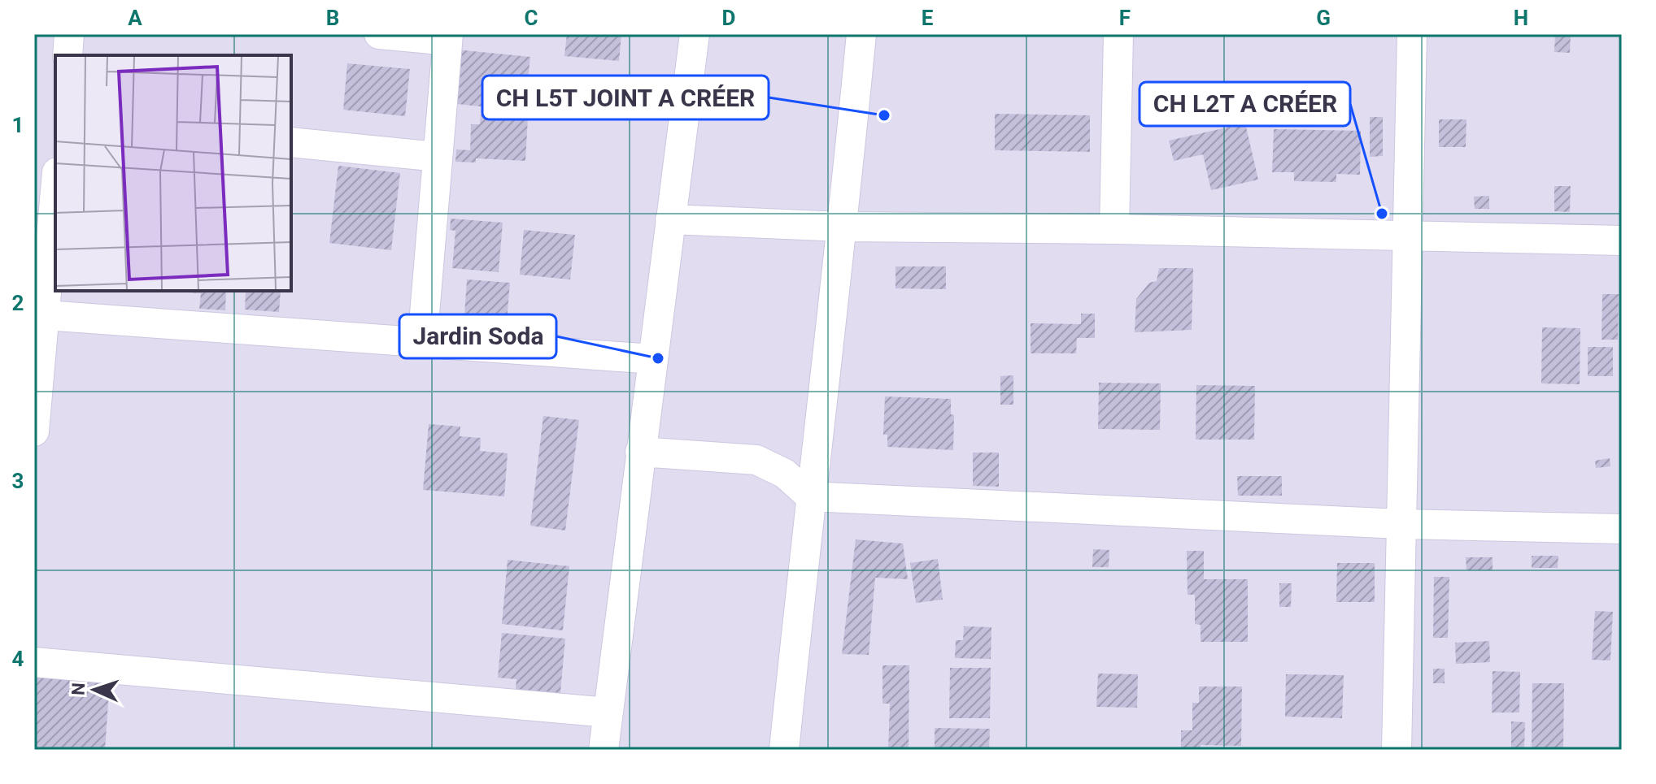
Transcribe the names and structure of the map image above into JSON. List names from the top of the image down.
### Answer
{
  "places": ["CH L5T JOINT A CRÉER", "CH L2T A CRÉER", "Jardin Soda"],
  "north": "left",
  "grid": {
    "columns": [
      "A",
      "B",
      "C",
      "D",
      "E",
      "F",
      "G",
      "H"
    ],
    "rows": [
      "1",
      "2",
      "3",
      "4"
    ]
  }
}
